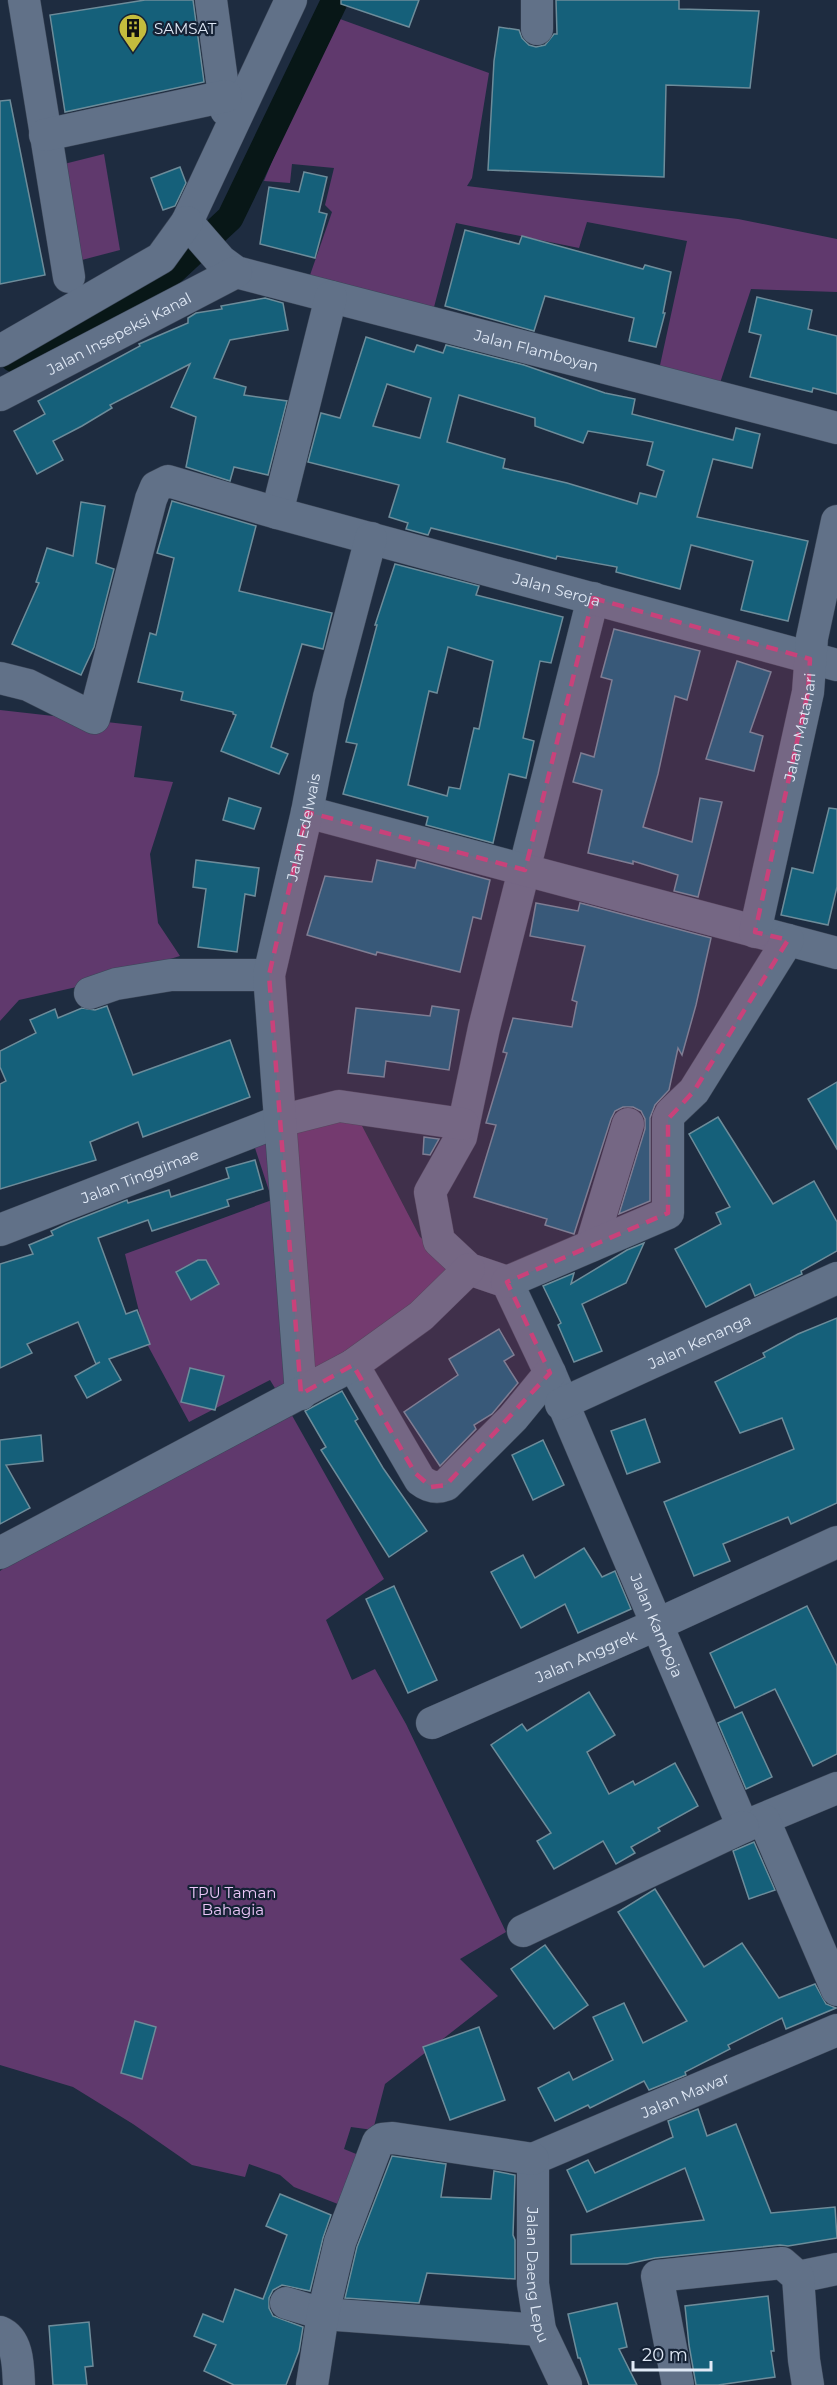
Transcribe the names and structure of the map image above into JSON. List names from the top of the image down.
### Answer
{
  "streets": {
    "street": [
      "Jalan Insepeksi Kanal",
      "Jalan Flamboyan",
      "Jalan Seroja",
      "Jalan Matahari",
      "Jalan Edelwais",
      "Jalan Tinggimae",
      "Jalan Kenanga",
      "Jalan Kamboja",
      "Jalan Anggrek",
      "Jalan Mawar",
      "Jalan Daeng Lepu"
    ]
  },
  "crossings": [
    ["Jalan Insepeksi Kanal", "Jalan Flamboyan"],
    ["Jalan Seroja", "Jalan Matahari"],
    ["Jalan Seroja", "Jalan Edelwais"],
    ["Jalan Edelwais", "Jalan Tinggimae"],
    ["Jalan Kenanga", "Jalan Kamboja"],
    ["Jalan Kamboja", "Jalan Anggrek"],
    ["Jalan Mawar", "Jalan Daeng Lepu"]
  ],
  "parks": ["TPU Taman Bahagia"],
  "places": {
    "building": ["SAMSAT"]
  },
  "scale_bar": "20 m"
}
